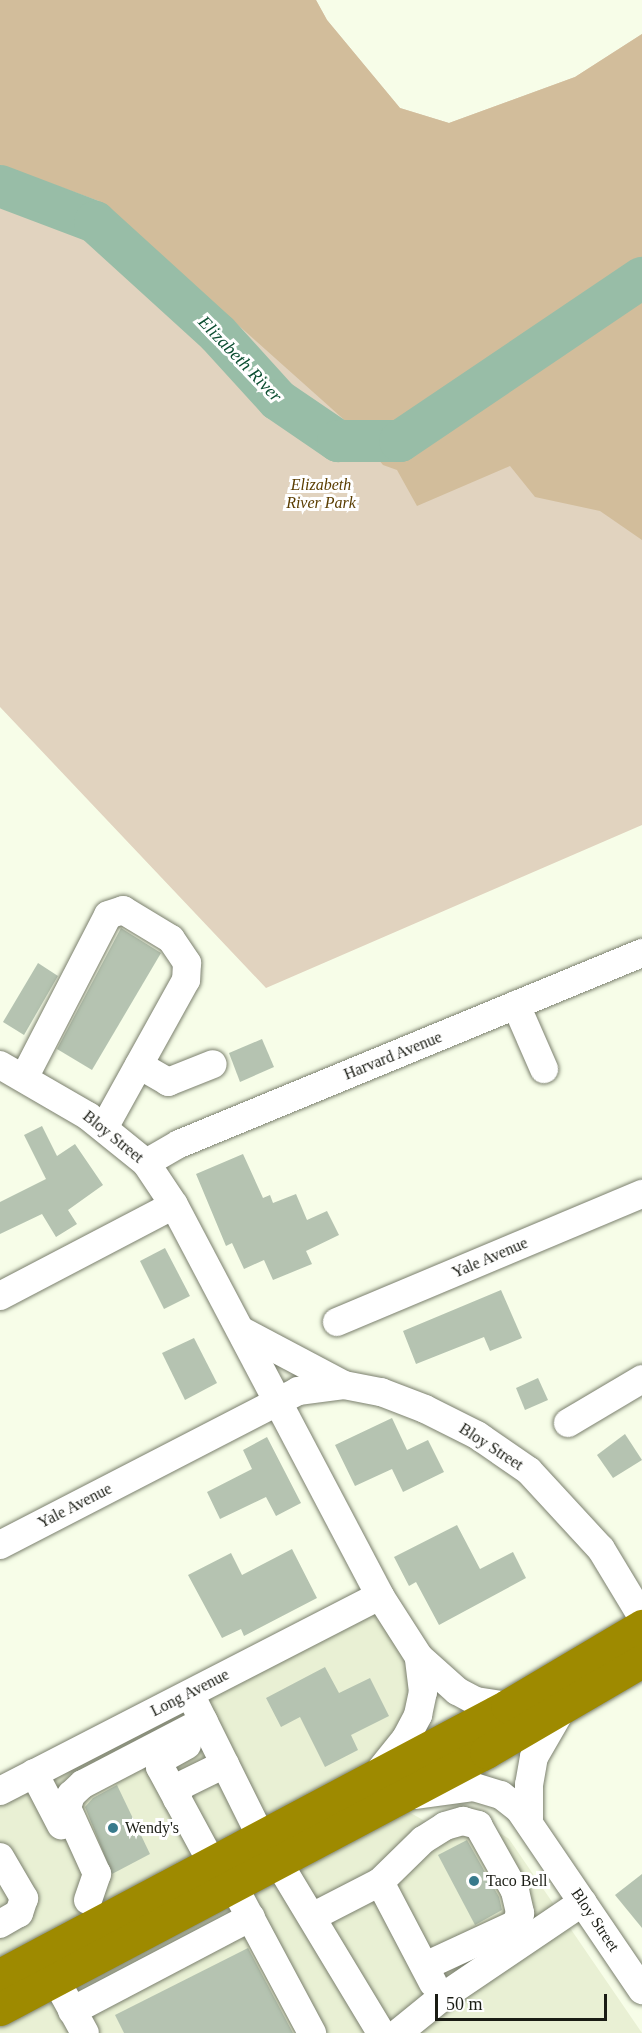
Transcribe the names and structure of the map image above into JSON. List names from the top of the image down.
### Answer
{
  "streets": {
    "street": [
      "Harvard Avenue",
      "Bloy Street",
      "Yale Avenue",
      "Long Avenue"
    ]
  },
  "crossings": [
    ["Harvard Avenue", "Bloy Street"],
    ["Bloy Street", "Yale Avenue"],
    ["Bloy Street", "Long Avenue"]
  ],
  "water": ["Elizabeth River"],
  "parks": ["Elizabeth River Park"],
  "places": ["Wendy's", "Taco Bell"],
  "scale_bar": "50 m"
}
